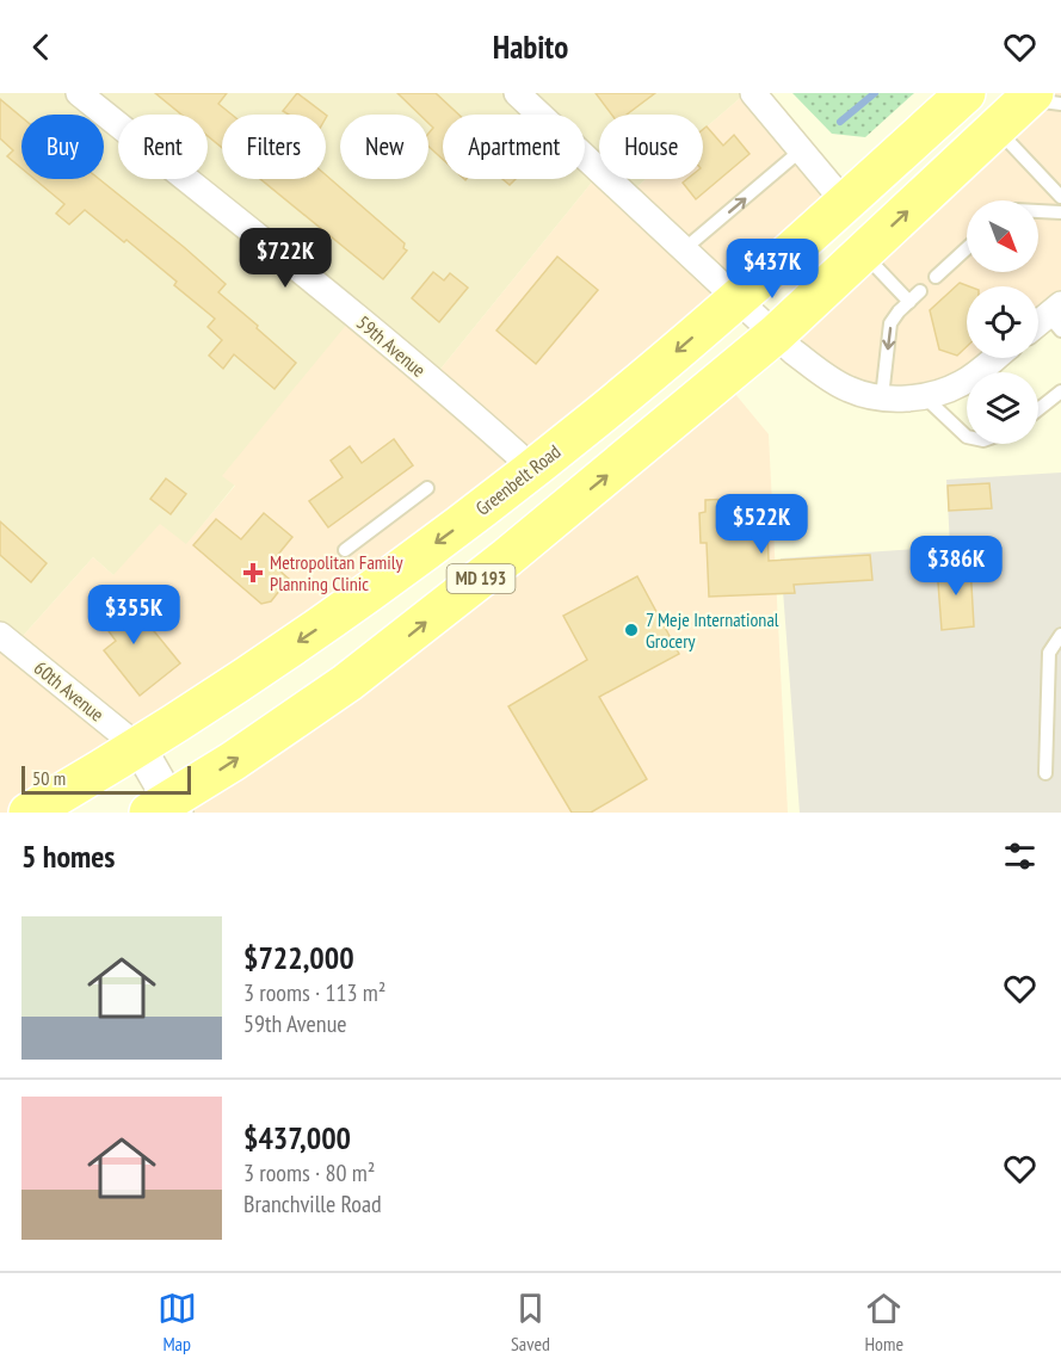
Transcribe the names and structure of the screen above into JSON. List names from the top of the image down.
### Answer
{
  "streets": {
    "main road": ["Greenbelt Road", "MD 193"],
    "street": ["59th Avenue", "60th Avenue"]
  },
  "crossings": [
    ["59th Avenue", "Greenbelt Road"],
    ["Greenbelt Road", "60th Avenue"]
  ],
  "places": {
    "health": ["Metropolitan Family Planning Clinic"],
    "other": ["7 Meje International Grocery"]
  },
  "scale_bar": "50 m",
  "north": "bottom right",
  "page": {
    "header": "Habito",
    "chip": [
      "Buy",
      "Rent",
      "Filters",
      "New",
      "Apartment",
      "House"
    ],
    "price": [
      "$722K",
      "$437K",
      "$522K",
      "$386K",
      "$355K"
    ],
    "scale": "50 m",
    "heading": "5 homes",
    "list": [
      {
        "name": "$722,000",
        "note": "3 rooms · 113 m² · 59th Avenue"
      },
      {
        "name": "$437,000",
        "note": "3 rooms · 80 m² · Branchville Road"
      }
    ],
    "tabs": ["Map", "Saved", "Home"]
  }
}
